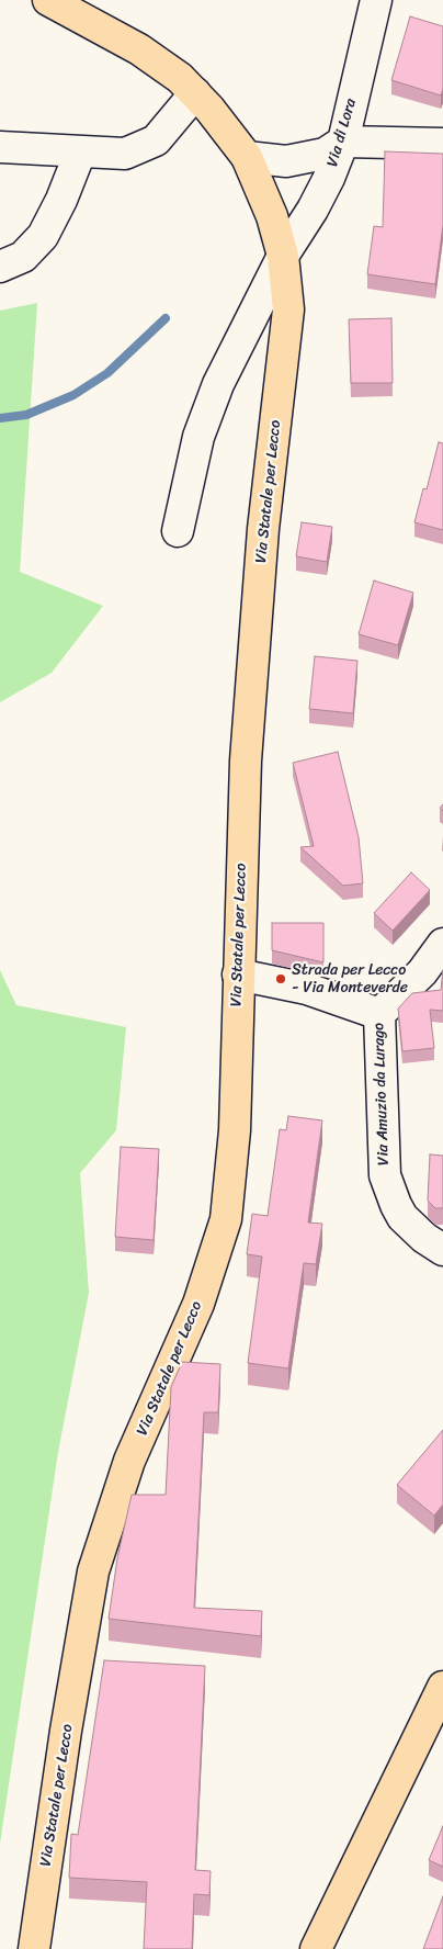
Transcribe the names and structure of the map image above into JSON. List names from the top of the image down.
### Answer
{
  "streets": {
    "main road": ["Via Statale per Lecco"],
    "street": ["Via di Lora", "Via Amuzio da Lurago"]
  },
  "crossings": [
    ["Via di Lora", "Via Statale per Lecco"]
  ],
  "places": ["Strada per Lecco - Via Monteverde"]
}
